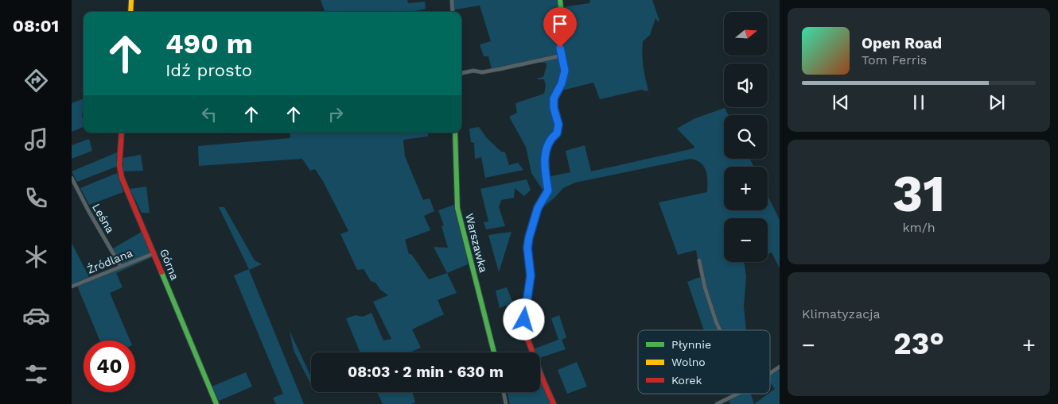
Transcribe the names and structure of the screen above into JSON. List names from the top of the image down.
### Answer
{
  "streets": {
    "street": [
      "Leśna",
      "Warszawka",
      "Źródlana",
      "Górna"
    ]
  },
  "crossings": [
    ["Leśna", "Źródlana"],
    ["Źródlana", "Górna"]
  ],
  "legend": ["Płynnie", "Wolno", "Korek"],
  "north": "right",
  "page": {
    "tabs": "08:01",
    "map_buttons": ["+", "−"],
    "turn": ["490 m", "Idź prosto"],
    "song": ["Open Road", "Tom Ferris"],
    "tile": [
      ["31", "km/h"],
      "Klimatyzacja"
    ],
    "heat": ["−", "23°", "+"],
    "limit": "40",
    "trip": "08:03 · 2 min · 630 m"
  }
}
